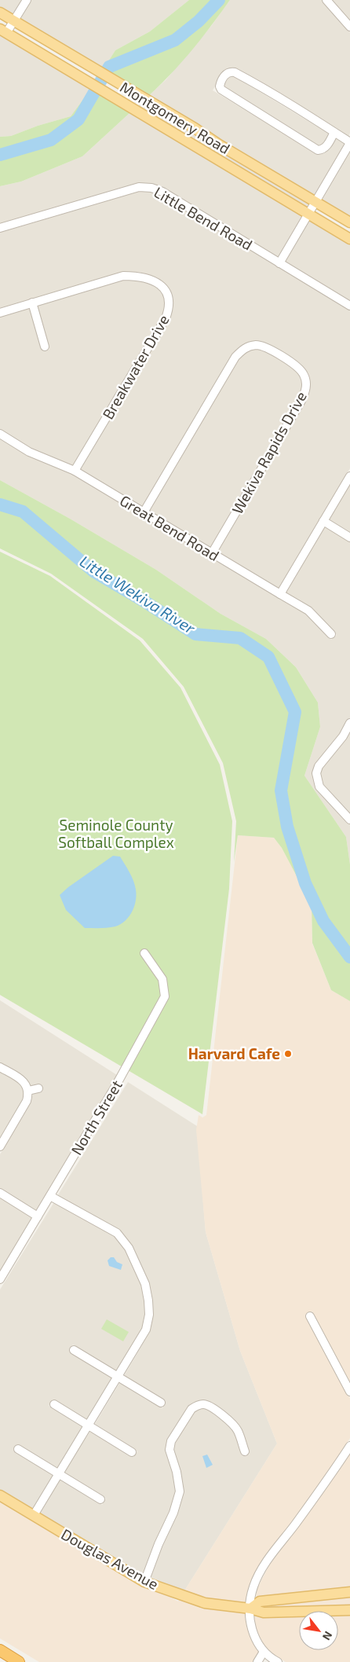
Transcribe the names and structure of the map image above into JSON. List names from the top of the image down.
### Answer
{
  "streets": {
    "main road": ["Montgomery Road", "Douglas Avenue"],
    "street": [
      "Little Bend Road",
      "Breakwater Drive",
      "Wekiva Rapids Drive",
      "Great Bend Road",
      "North Street"
    ]
  },
  "crossings": [
    ["Breakwater Drive", "Great Bend Road"],
    ["Wekiva Rapids Drive", "Great Bend Road"]
  ],
  "water": ["Little Wekiva River"],
  "parks": ["Seminole County Softball Complex"],
  "places": ["Harvard Cafe"],
  "north": "bottom right"
}
